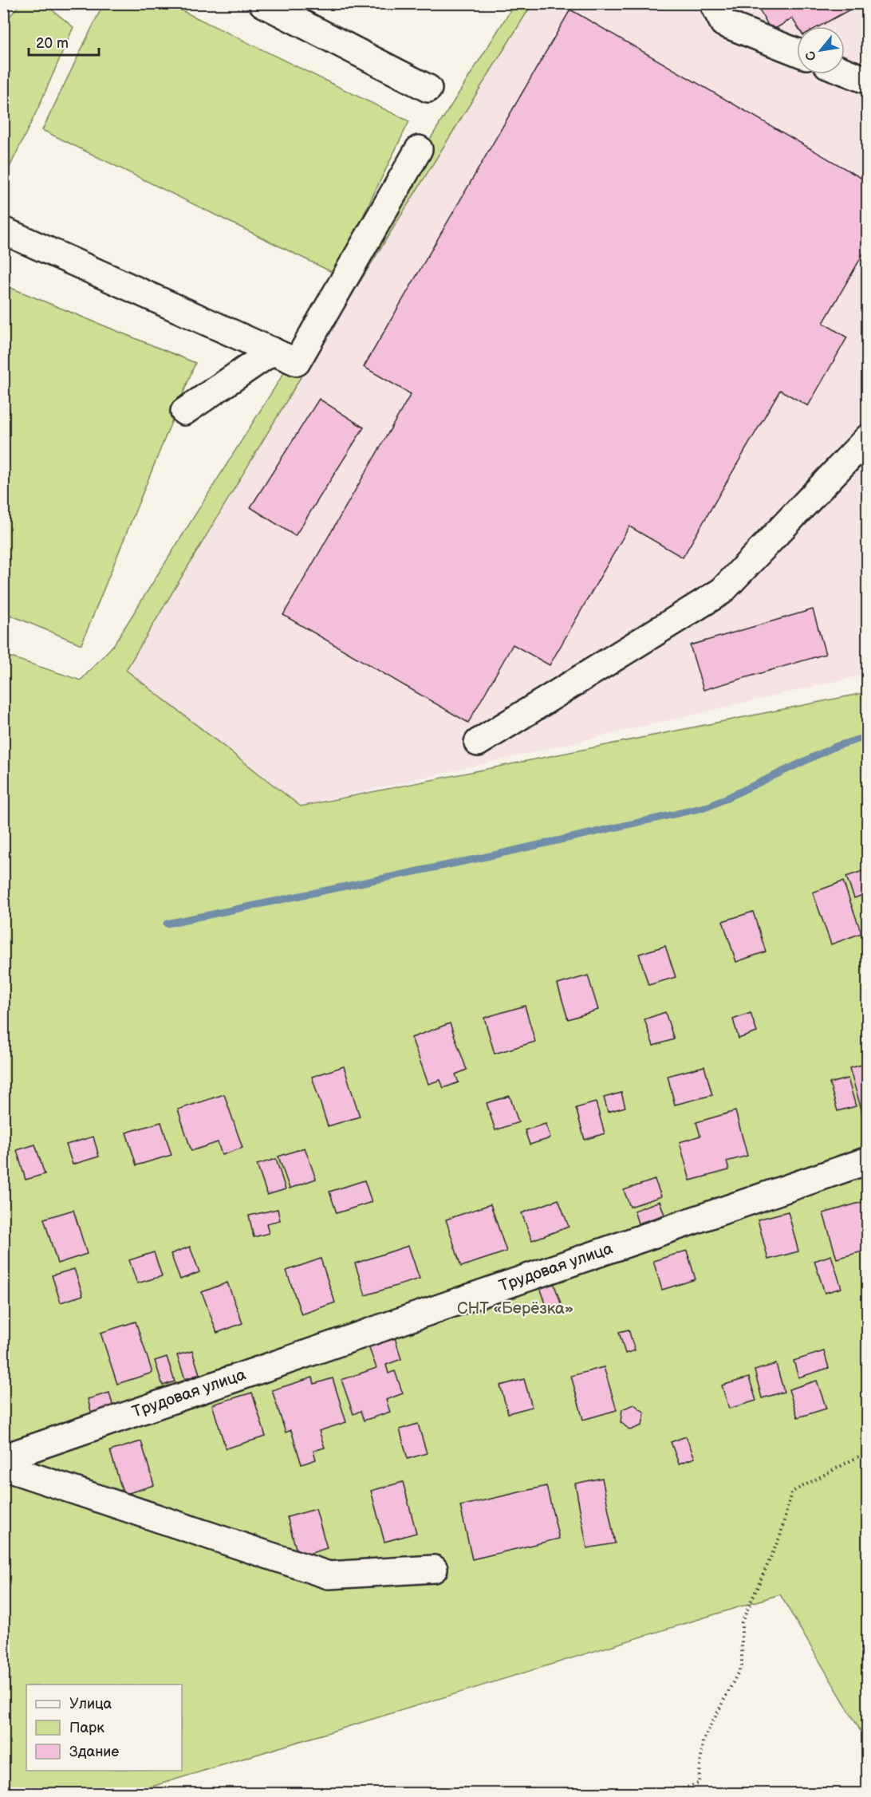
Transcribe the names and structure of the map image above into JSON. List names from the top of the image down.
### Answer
{
  "streets": {
    "street": ["Трудовая улица"]
  },
  "parks": ["СНТ «Берёзка»"],
  "legend": ["Улица", "Парк", "Здание"],
  "scale_bar": "20 m",
  "north": "bottom left"
}
